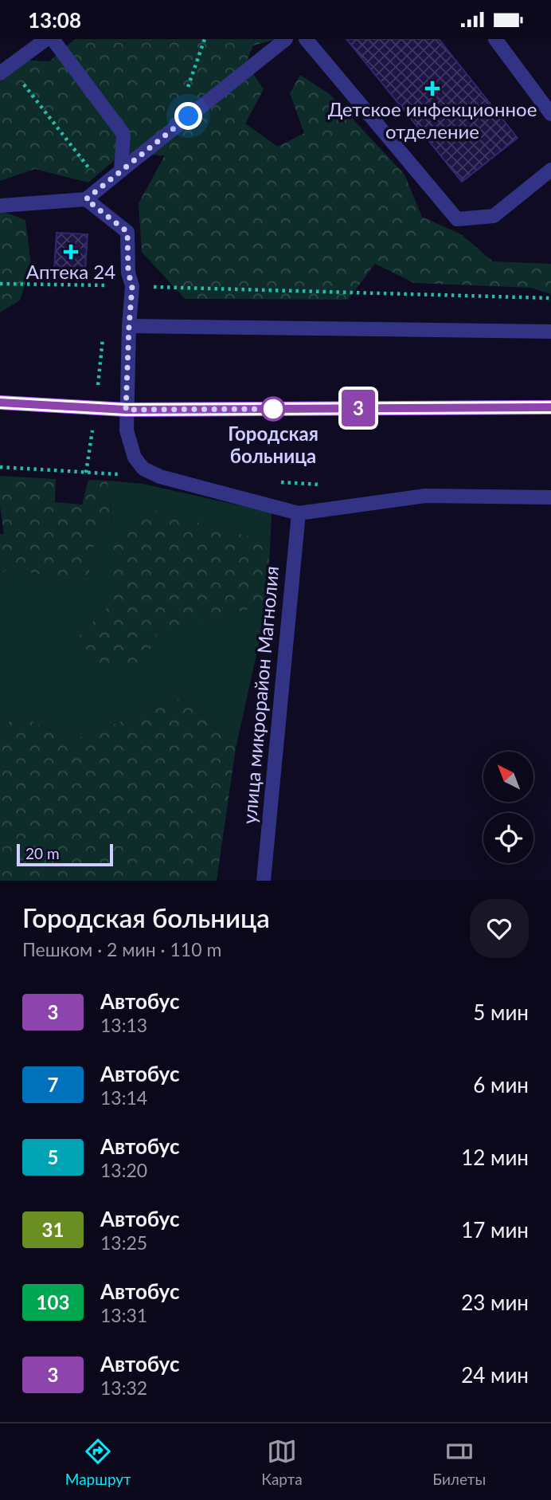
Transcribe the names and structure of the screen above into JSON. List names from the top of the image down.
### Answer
{
  "streets": {
    "street": ["улица микрорайон Магнолия"]
  },
  "places": {
    "health": ["Детское инфекционное отделение", "Аптека 24"],
    "other": ["Городская больница"]
  },
  "lines": ["bus line 3"],
  "scale_bar": "20 m",
  "north": "top left",
  "page": {
    "status": "13:08",
    "on_map": "3",
    "scale": "20 m",
    "heading": ["Городская больница", "Пешком · 2 мин · 110 m"],
    "list": [
      {
        "mark": "3",
        "name": "Автобус",
        "note": "13:13",
        "value": "5 мин"
      },
      {
        "mark": "7",
        "name": "Автобус",
        "note": "13:14",
        "value": "6 мин"
      },
      {
        "mark": "5",
        "name": "Автобус",
        "note": "13:20",
        "value": "12 мин"
      },
      {
        "mark": "31",
        "name": "Автобус",
        "note": "13:25",
        "value": "17 мин"
      },
      {
        "mark": "103",
        "name": "Автобус",
        "note": "13:31",
        "value": "23 мин"
      },
      {
        "mark": "3",
        "name": "Автобус",
        "note": "13:32",
        "value": "24 мин"
      }
    ],
    "tabs": ["Маршрут", "Карта", "Билеты"]
  }
}
